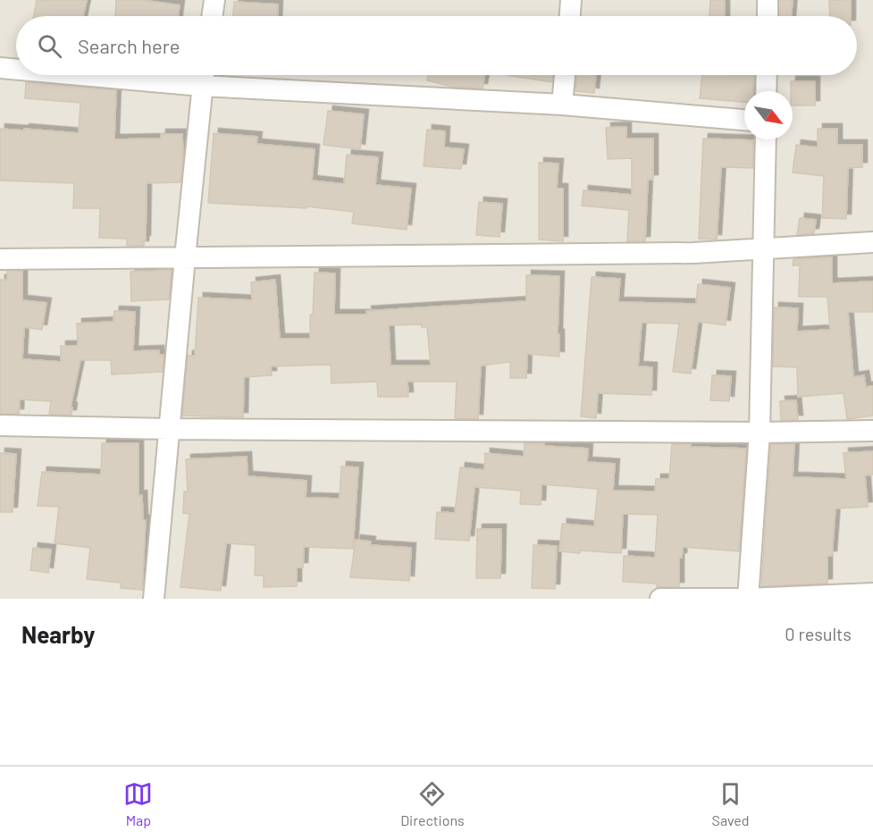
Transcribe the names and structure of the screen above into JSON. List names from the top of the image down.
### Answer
{
  "north": "bottom right",
  "page": {
    "search": "Search here",
    "heading": ["Nearby", "0 results"],
    "nav": ["Map", "Directions", "Saved"]
  }
}
